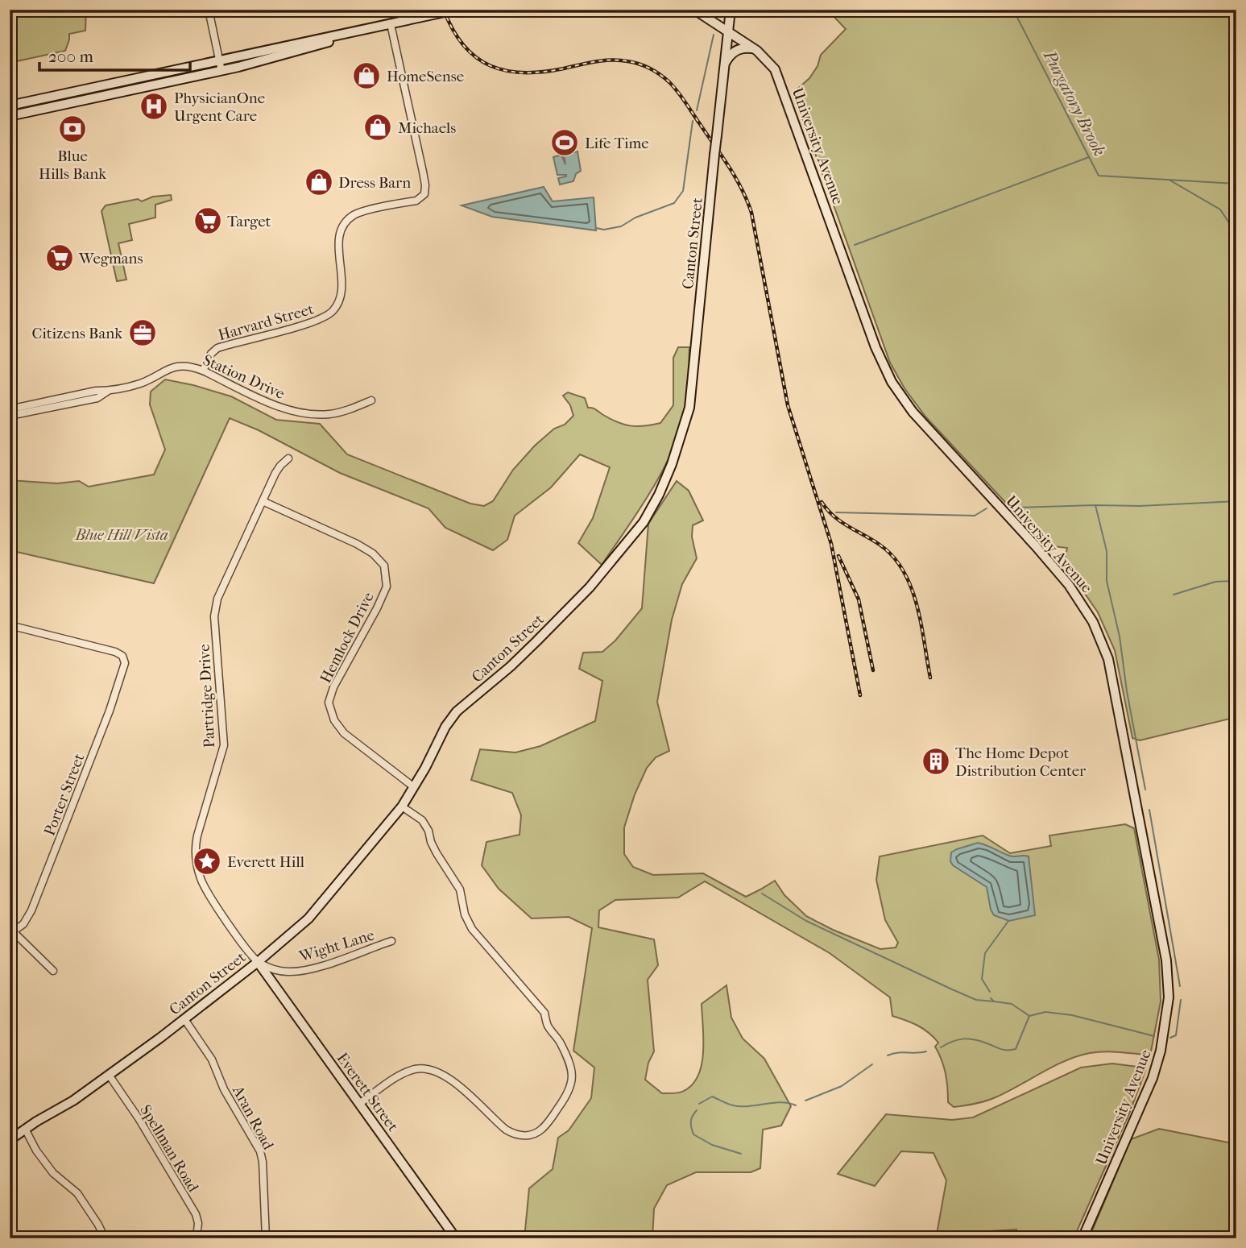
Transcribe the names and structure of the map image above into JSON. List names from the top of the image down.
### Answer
{
  "streets": {
    "main road": ["University Avenue", "Canton Street", "Everett Street"],
    "street": [
      "Harvard Street",
      "Station Drive",
      "Hemlock Drive",
      "Partridge Drive",
      "Porter Street",
      "Wight Lane",
      "Aran Road",
      "Spellman Road"
    ]
  },
  "crossings": [
    ["University Avenue", "Canton Street"],
    ["Canton Street", "Hemlock Drive"],
    ["Canton Street", "Partridge Drive"],
    ["Canton Street", "Wight Lane"],
    ["Canton Street", "Everett Street"],
    ["Canton Street", "Aran Road"],
    ["Canton Street", "Spellman Road"],
    ["Harvard Street", "Station Drive"],
    ["Hemlock Drive", "Partridge Drive"],
    ["Partridge Drive", "Wight Lane"],
    ["Partridge Drive", "Everett Street"],
    ["Wight Lane", "Everett Street"]
  ],
  "water": ["Purgatory Brook"],
  "parks": ["Blue Hill Vista"],
  "places": {
    "shop": ["HomeSense", "Michaels", "Dress Barn"],
    "hospital": ["PhysicianOne Urgent Care"],
    "bank": ["Blue Hills Bank"],
    "sports": ["Life Time"],
    "supermarket": ["Target", "Wegmans"],
    "office": ["Citizens Bank"],
    "building": ["The Home Depot Distribution Center"],
    "place": ["Everett Hill"]
  },
  "scale_bar": "200 m"
}
